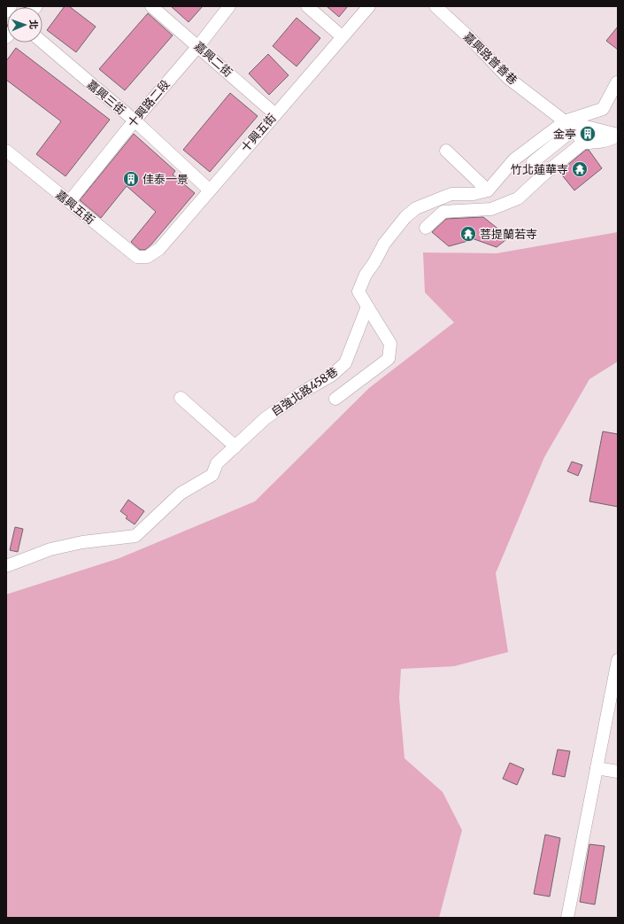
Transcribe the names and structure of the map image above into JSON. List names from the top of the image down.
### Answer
{
  "streets": {
    "street": [
      "嘉興路普善巷",
      "嘉興二街",
      "嘉興三街",
      "十興路二段",
      "十興五街",
      "嘉興五街",
      "自強北路458巷"
    ]
  },
  "crossings": [
    ["嘉興二街", "十興路二段"],
    ["嘉興二街", "十興五街"],
    ["嘉興三街", "十興路二段"],
    ["嘉興三街", "十興五街"],
    ["十興路二段", "嘉興五街"],
    ["十興五街", "嘉興五街"]
  ],
  "places": {
    "building": ["金亭", "佳泰一景"],
    "temple": ["竹北蓮華寺", "菩提蘭若寺"]
  },
  "north": "right"
}
